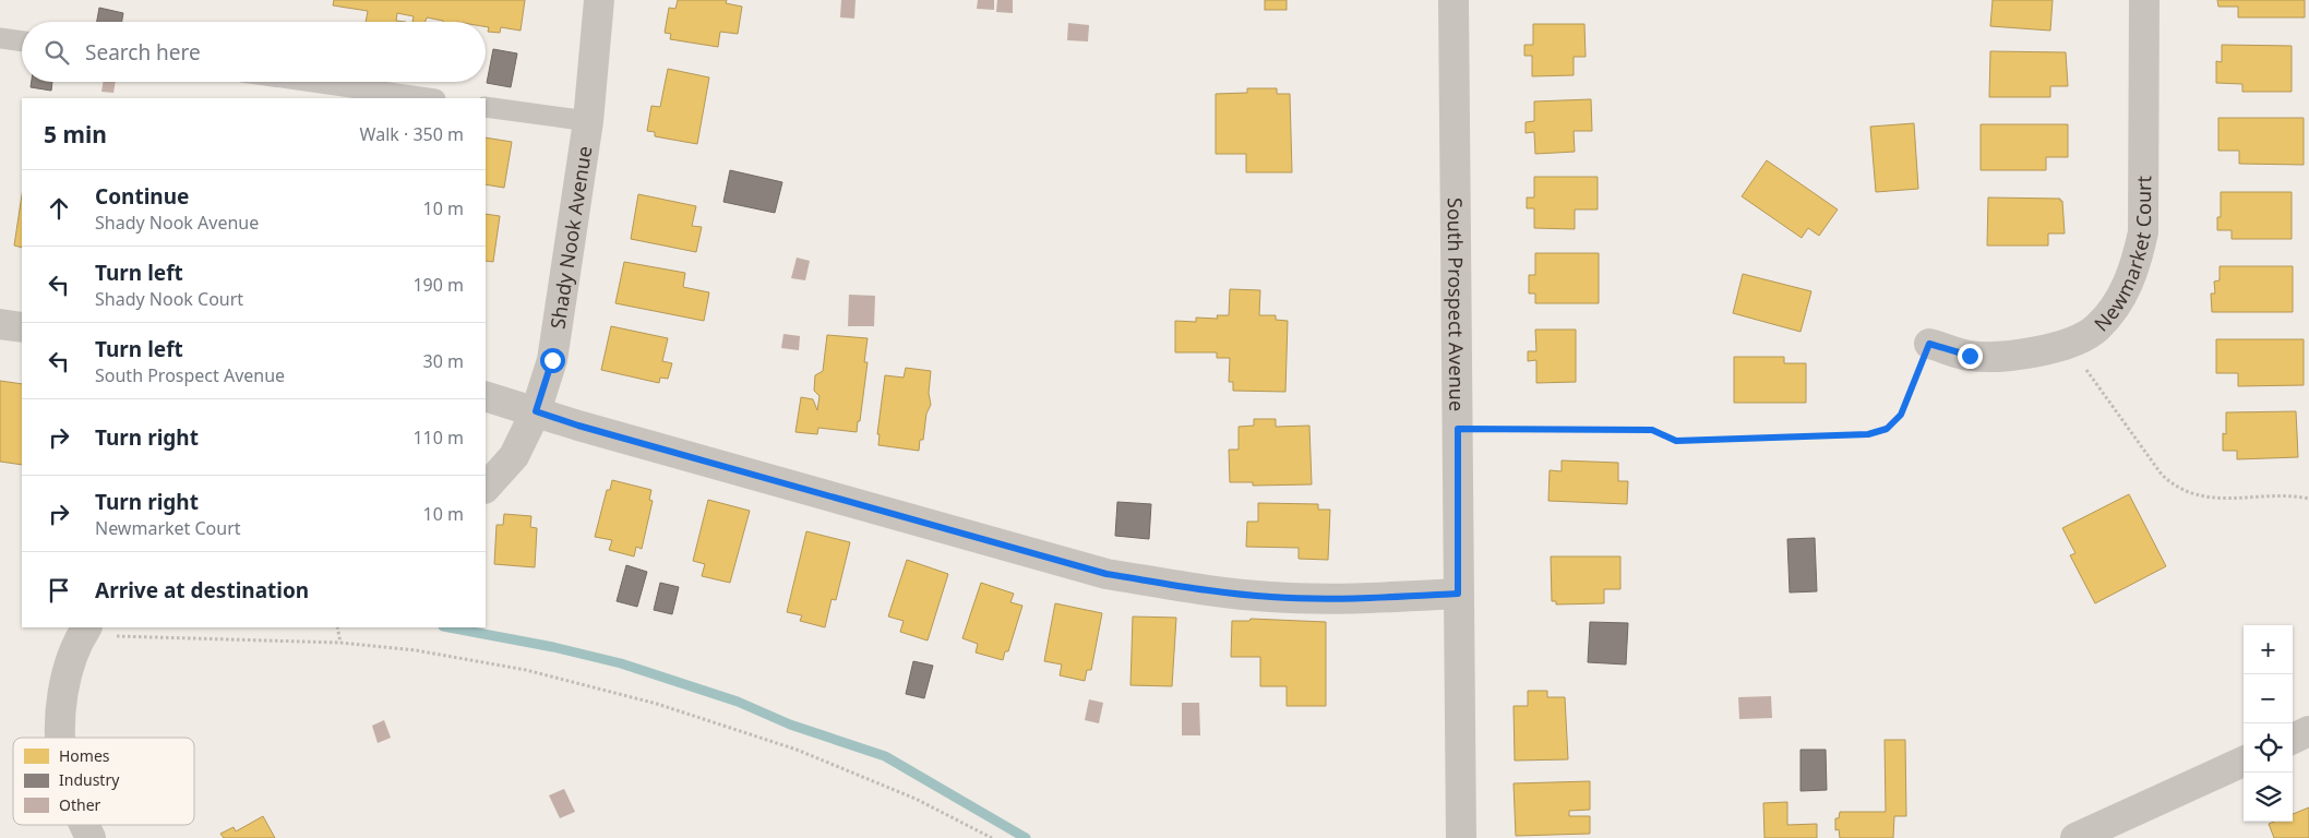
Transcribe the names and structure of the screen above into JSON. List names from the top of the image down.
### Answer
{
  "streets": {
    "street": ["Shady Nook Avenue", "Newmarket Court", "South Prospect Avenue"]
  },
  "legend": ["Homes", "Industry", "Other"],
  "page": {
    "search": "Search here",
    "heading": ["5 min", "Walk · 350 m"],
    "list": [
      ["Continue", "Shady Nook Avenue", "10 m"],
      ["Turn left", "Shady Nook Court", "190 m"],
      ["Turn left", "South Prospect Avenue", "30 m"],
      ["Turn right", "110 m"],
      ["Turn right", "Newmarket Court", "10 m"],
      "Arrive at destination"
    ],
    "map_buttons": ["+", "−"]
  }
}
